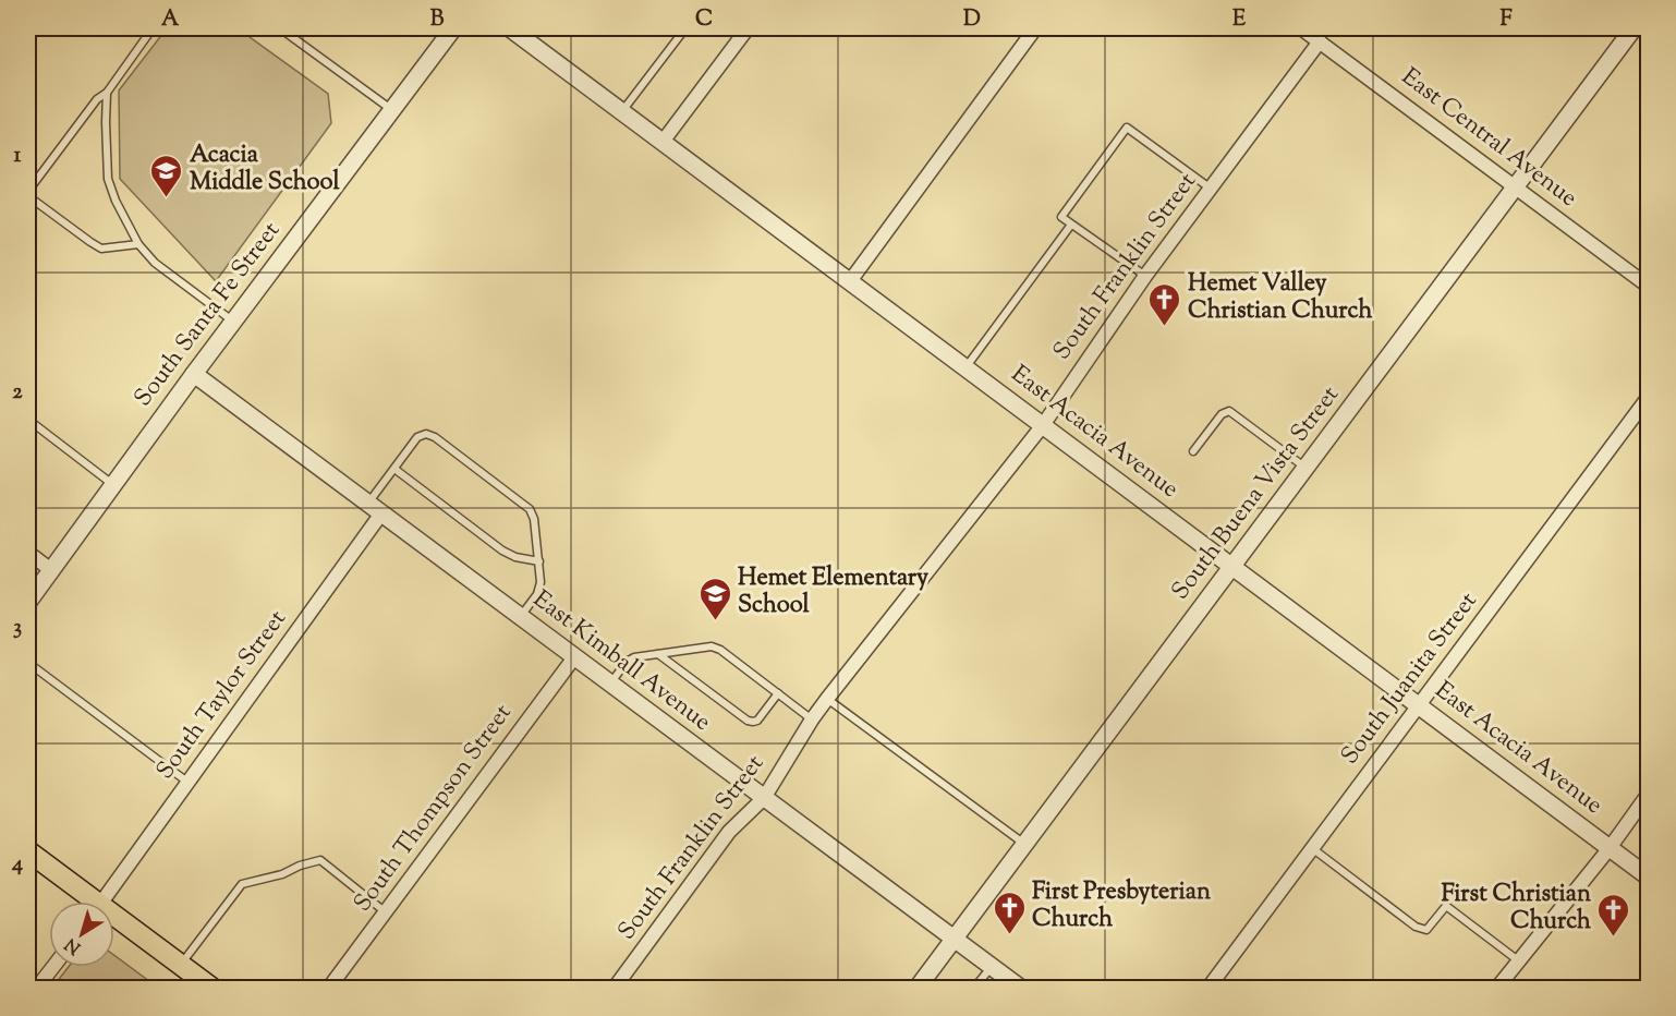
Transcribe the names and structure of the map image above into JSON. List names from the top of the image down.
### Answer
{
  "streets": {
    "street": [
      "East Central Avenue",
      "South Franklin Street",
      "South Santa Fe Street",
      "East Acacia Avenue",
      "South Buena Vista Street",
      "East Kimball Avenue",
      "South Juanita Street",
      "South Taylor Street",
      "South Thompson Street"
    ]
  },
  "crossings": [
    ["East Central Avenue", "South Franklin Street"],
    ["East Central Avenue", "South Buena Vista Street"],
    ["South Franklin Street", "East Acacia Avenue"],
    ["South Franklin Street", "East Kimball Avenue"],
    ["South Santa Fe Street", "East Kimball Avenue"],
    ["East Acacia Avenue", "South Buena Vista Street"],
    ["East Acacia Avenue", "South Juanita Street"],
    ["South Buena Vista Street", "East Kimball Avenue"],
    ["East Kimball Avenue", "South Taylor Street"],
    ["East Kimball Avenue", "South Thompson Street"]
  ],
  "places": {
    "school or university": ["Acacia Middle School", "Hemet Elementary School"],
    "church": ["Hemet Valley Christian Church", "First Presbyterian Church", "First Christian Church"]
  },
  "north": "bottom left",
  "grid": {
    "columns": [
      "A",
      "B",
      "C",
      "D",
      "E",
      "F"
    ],
    "rows": [
      "1",
      "2",
      "3",
      "4"
    ]
  }
}
